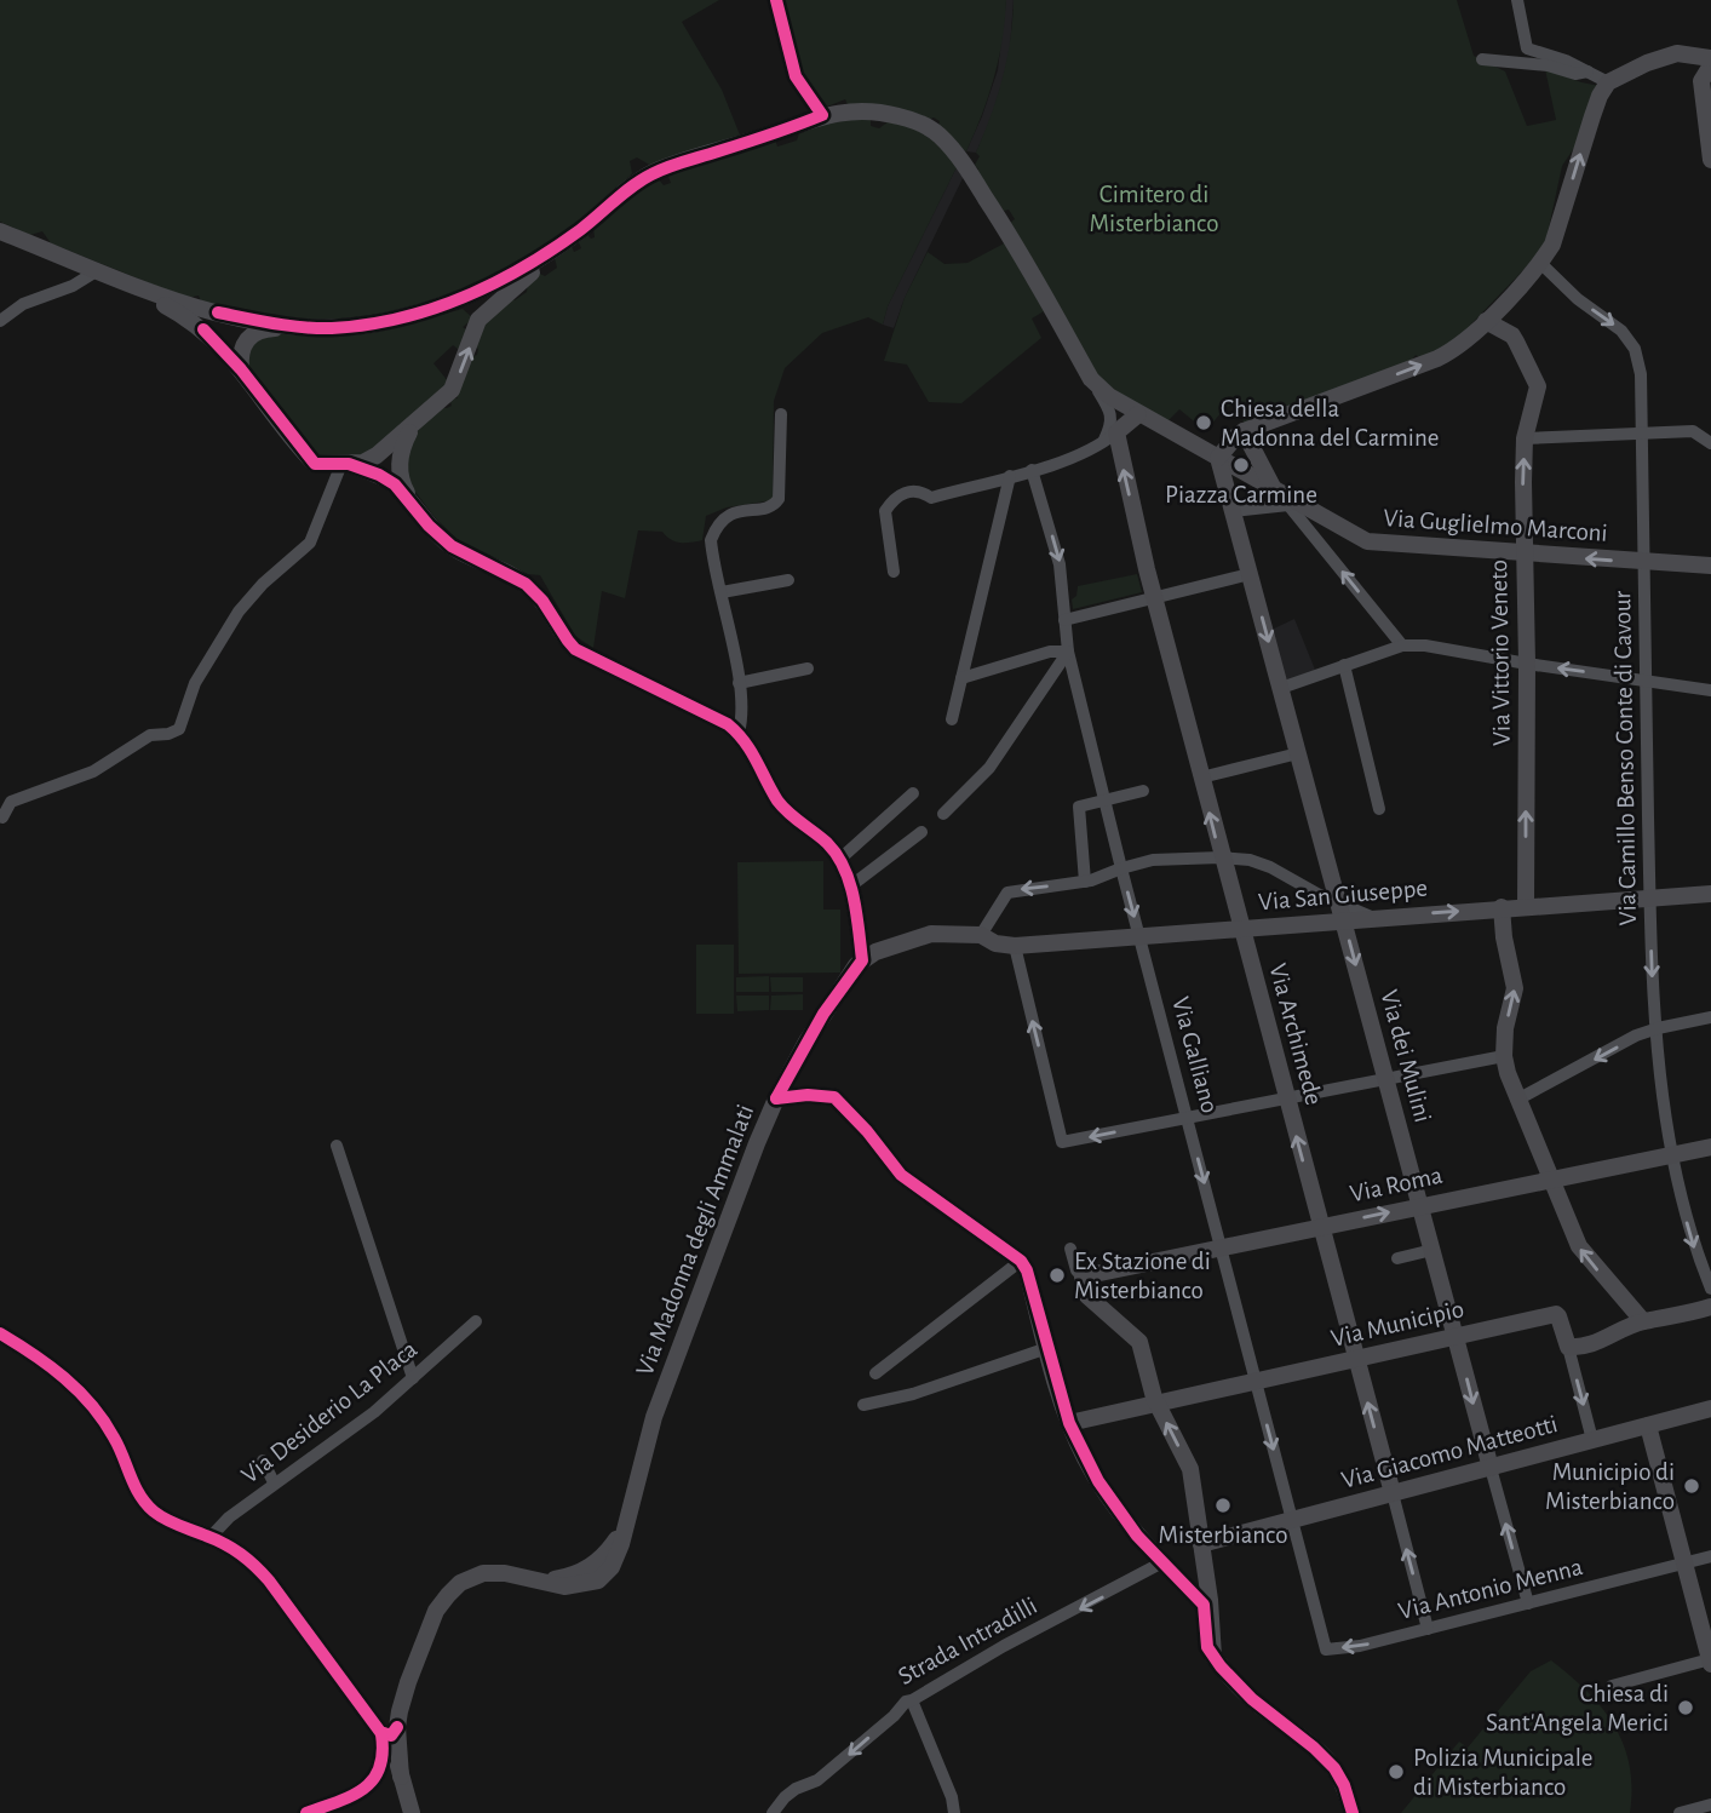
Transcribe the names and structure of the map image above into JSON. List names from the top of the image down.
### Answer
{
  "streets": {
    "street": [
      "Via Guglielmo Marconi",
      "Via Vittorio Veneto",
      "Via Camillo Benso Conte di Cavour",
      "Via San Giuseppe",
      "Via Archimede",
      "Via Galliano",
      "Via dei Mulini",
      "Via Roma",
      "Via Madonna degli Ammalati",
      "Via Municipio",
      "Via Desiderio La Placa",
      "Via Giacomo Matteotti",
      "Via Antonio Menna",
      "Strada Intradilli"
    ]
  },
  "crossings": [
    ["Via Guglielmo Marconi", "Via Vittorio Veneto"],
    ["Via Guglielmo Marconi", "Via Camillo Benso Conte di Cavour"],
    ["Via Guglielmo Marconi", "Via dei Mulini"],
    ["Via Vittorio Veneto", "Via San Giuseppe"],
    ["Via Camillo Benso Conte di Cavour", "Via San Giuseppe"],
    ["Via Camillo Benso Conte di Cavour", "Via Roma"],
    ["Via San Giuseppe", "Via Archimede"],
    ["Via San Giuseppe", "Via Galliano"],
    ["Via San Giuseppe", "Via dei Mulini"],
    ["Via Archimede", "Via Roma"],
    ["Via Archimede", "Via Municipio"],
    ["Via Archimede", "Via Giacomo Matteotti"],
    ["Via Archimede", "Via Antonio Menna"],
    ["Via Galliano", "Via Roma"],
    ["Via Galliano", "Via Municipio"],
    ["Via Galliano", "Via Giacomo Matteotti"],
    ["Via Galliano", "Via Antonio Menna"],
    ["Via dei Mulini", "Via Roma"],
    ["Via dei Mulini", "Via Municipio"],
    ["Via dei Mulini", "Via Giacomo Matteotti"],
    ["Via dei Mulini", "Via Antonio Menna"]
  ],
  "one_way": [
    "Via Vittorio Veneto",
    "Via Camillo Benso Conte di Cavour",
    "Via Archimede",
    "Via Galliano",
    "Strada Intradilli"
  ],
  "parks": ["Cimitero di Misterbianco"],
  "places": [
    "Chiesa della Madonna del Carmine",
    "Piazza Carmine",
    "Ex Stazione di Misterbianco",
    "Municipio di Misterbianco",
    "Misterbianco",
    "Chiesa di Sant'Angela Merici",
    "Polizia Municipale di Misterbianco"
  ]
}
